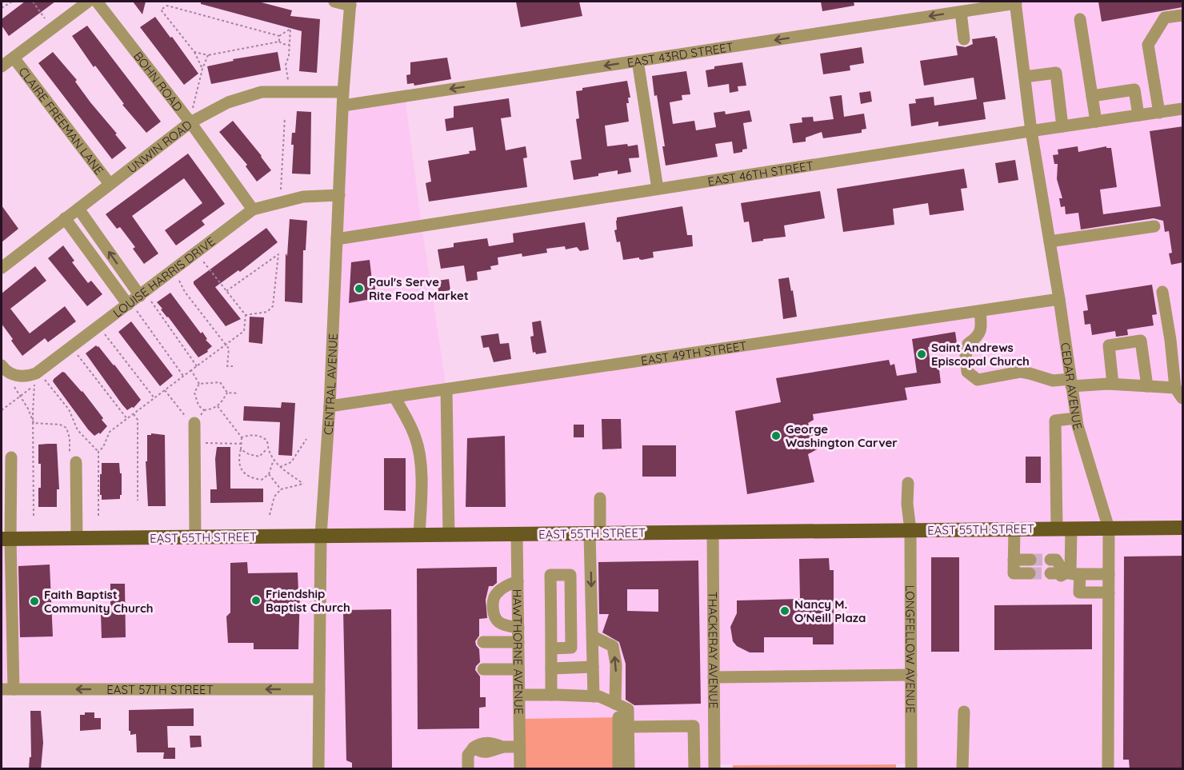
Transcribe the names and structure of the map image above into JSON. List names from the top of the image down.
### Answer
{
  "streets": {
    "main road": ["EAST 55TH STREET"],
    "street": [
      "EAST 43RD STREET",
      "BOHN ROAD",
      "CLAIRE FREEMAN LANE",
      "UNWIN ROAD",
      "EAST 46TH STREET",
      "LOUISE HARRIS DRIVE",
      "EAST 49TH STREET",
      "CENTRAL AVENUE",
      "CEDAR AVENUE",
      "LONGFELLOW AVENUE",
      "THACKERAY AVENUE",
      "HAWTHORNE AVENUE",
      "EAST 57TH STREET"
    ]
  },
  "crossings": [
    ["EAST 43RD STREET", "CENTRAL AVENUE"],
    ["EAST 43RD STREET", "CEDAR AVENUE"],
    ["BOHN ROAD", "UNWIN ROAD"],
    ["BOHN ROAD", "LOUISE HARRIS DRIVE"],
    ["CLAIRE FREEMAN LANE", "UNWIN ROAD"],
    ["UNWIN ROAD", "CENTRAL AVENUE"],
    ["EAST 46TH STREET", "CENTRAL AVENUE"],
    ["EAST 46TH STREET", "CEDAR AVENUE"],
    ["LOUISE HARRIS DRIVE", "CENTRAL AVENUE"],
    ["EAST 49TH STREET", "CENTRAL AVENUE"],
    ["EAST 49TH STREET", "CEDAR AVENUE"],
    ["CENTRAL AVENUE", "EAST 55TH STREET"],
    ["CENTRAL AVENUE", "EAST 57TH STREET"],
    ["CEDAR AVENUE", "EAST 55TH STREET"],
    ["EAST 55TH STREET", "LONGFELLOW AVENUE"],
    ["EAST 55TH STREET", "THACKERAY AVENUE"],
    ["EAST 55TH STREET", "HAWTHORNE AVENUE"]
  ],
  "one_way": ["EAST 43RD STREET", "EAST 57TH STREET"],
  "places": [
    "Paul's Serve Rite Food Market",
    "Saint Andrews Episcopal Church",
    "George Washington Carver",
    "Friendship Baptist Church",
    "Faith Baptist Community Church",
    "Nancy M. O'Neill Plaza"
  ]
}
